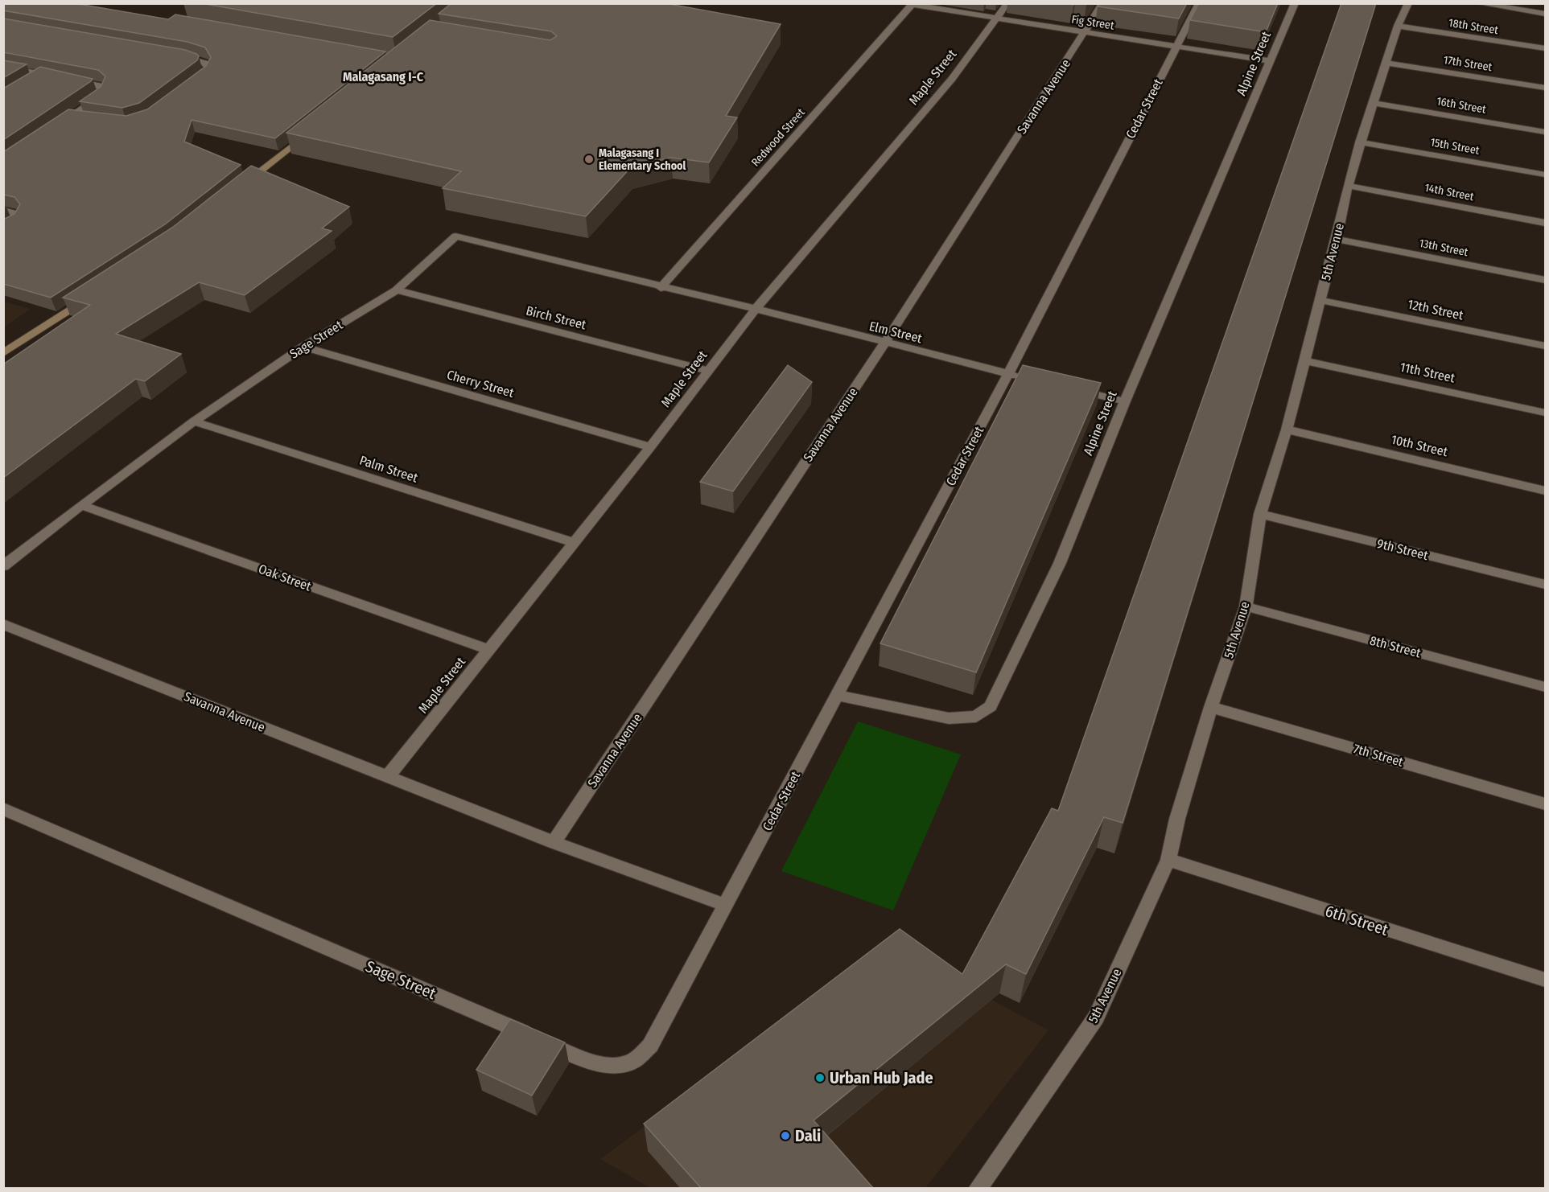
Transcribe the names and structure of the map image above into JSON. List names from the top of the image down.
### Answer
{
  "streets": {
    "street": [
      "Fig Street",
      "18th Street",
      "Alpine Street",
      "17th Street",
      "Maple Street",
      "Savanna Avenue",
      "16th Street",
      "Cedar Street",
      "Redwood Street",
      "15th Street",
      "14th Street",
      "13th Street",
      "5th Avenue",
      "12th Street",
      "Birch Street",
      "Elm Street",
      "Sage Street",
      "11th Street",
      "Cherry Street",
      "10th Street",
      "Palm Street",
      "9th Street",
      "Oak Street",
      "8th Street",
      "7th Street",
      "6th Street"
    ]
  },
  "crossings": [
    ["Fig Street", "Alpine Street"],
    ["Fig Street", "Maple Street"],
    ["Fig Street", "Savanna Avenue"],
    ["Fig Street", "Cedar Street"],
    ["Fig Street", "Redwood Street"],
    ["18th Street", "5th Avenue"],
    ["Alpine Street", "Cedar Street"],
    ["17th Street", "5th Avenue"],
    ["Maple Street", "Savanna Avenue"],
    ["Maple Street", "Birch Street"],
    ["Maple Street", "Elm Street"],
    ["Maple Street", "Cherry Street"],
    ["Maple Street", "Palm Street"],
    ["Maple Street", "Oak Street"],
    ["Savanna Avenue", "Cedar Street"],
    ["Savanna Avenue", "Elm Street"],
    ["Savanna Avenue", "Sage Street"],
    ["16th Street", "5th Avenue"],
    ["Cedar Street", "Elm Street"],
    ["Cedar Street", "Sage Street"],
    ["Redwood Street", "Elm Street"],
    ["Redwood Street", "Sage Street"],
    ["15th Street", "5th Avenue"],
    ["14th Street", "5th Avenue"],
    ["13th Street", "5th Avenue"],
    ["5th Avenue", "12th Street"],
    ["5th Avenue", "11th Street"],
    ["5th Avenue", "10th Street"],
    ["5th Avenue", "9th Street"],
    ["5th Avenue", "8th Street"],
    ["5th Avenue", "7th Street"],
    ["5th Avenue", "6th Street"],
    ["Birch Street", "Sage Street"],
    ["Elm Street", "Sage Street"],
    ["Sage Street", "Cherry Street"],
    ["Sage Street", "Palm Street"],
    ["Sage Street", "Oak Street"]
  ],
  "districts": ["Malagasang I-C"],
  "places": ["Malagasang I Elementary School", "Urban Hub Jade", "Dali"]
}
